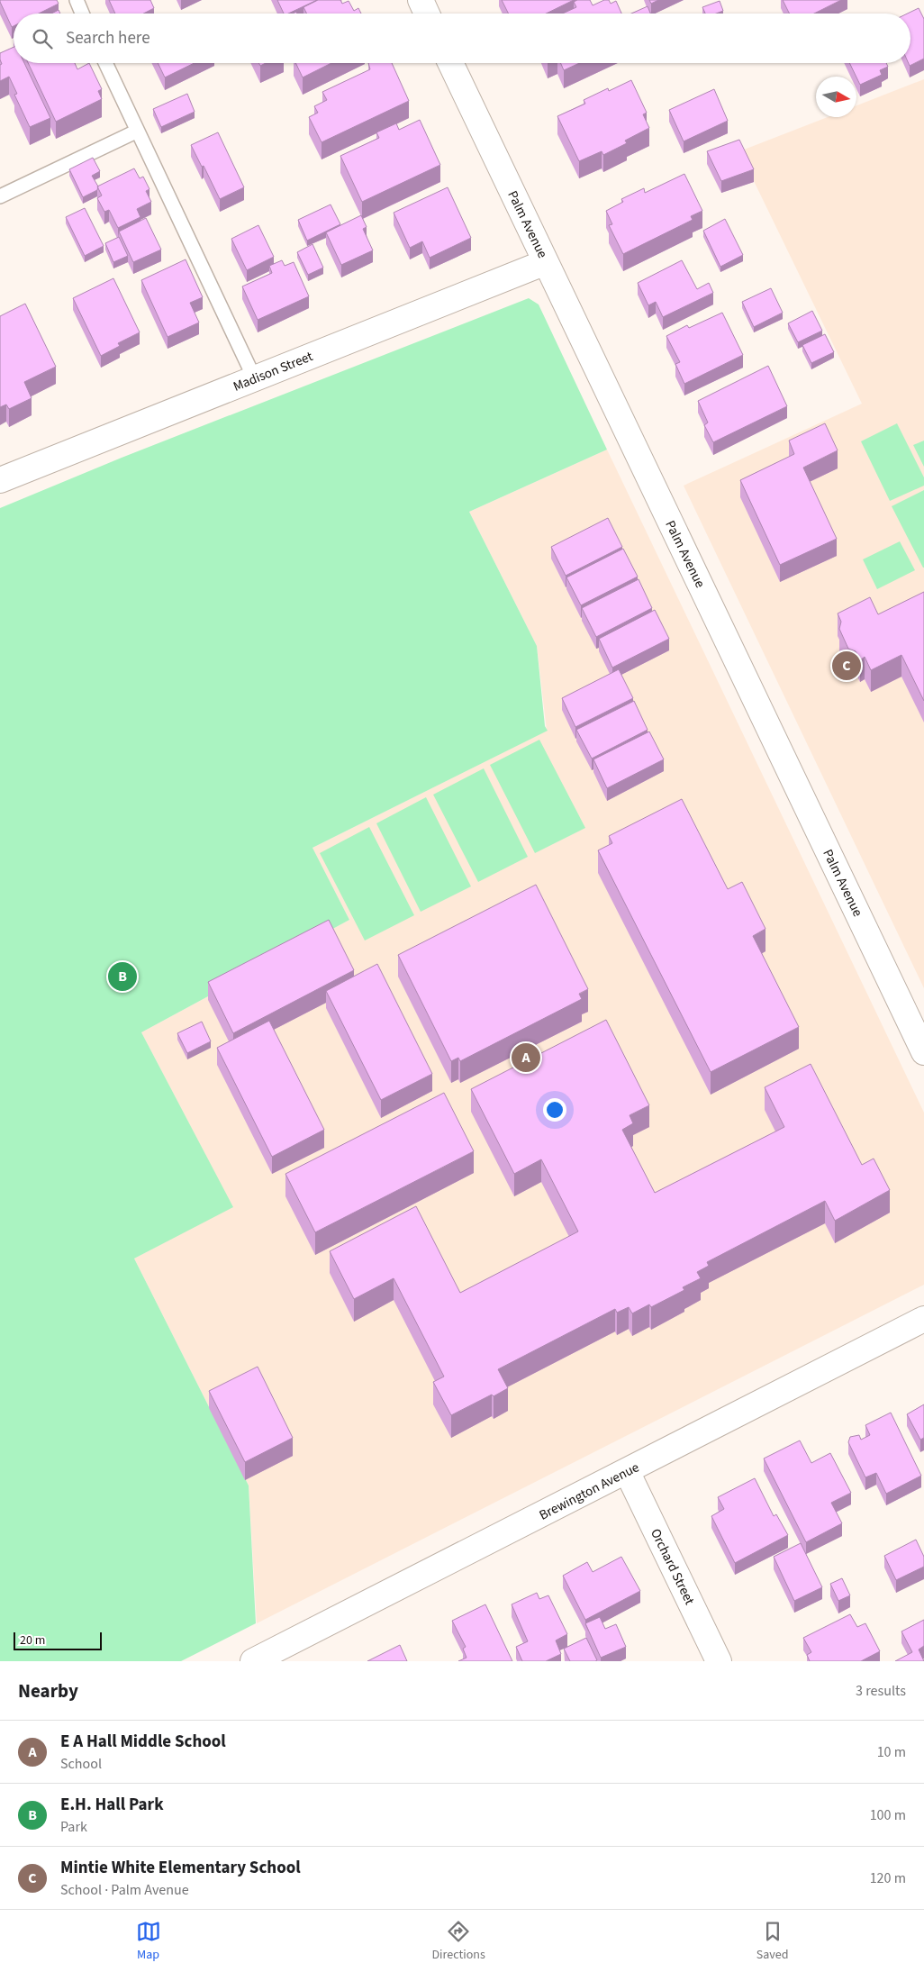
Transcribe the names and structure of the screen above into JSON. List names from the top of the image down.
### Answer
{
  "streets": {
    "street": [
      "Palm Avenue",
      "Madison Street",
      "Brewington Avenue",
      "Orchard Street"
    ]
  },
  "crossings": [
    ["Palm Avenue", "Madison Street"],
    ["Brewington Avenue", "Orchard Street"]
  ],
  "scale_bar": "20 m",
  "north": "right",
  "page": {
    "search": "Search here",
    "pins": ["C", "B", "A"],
    "scale": "20 m",
    "heading": ["Nearby", "3 results"],
    "list": [
      {
        "mark": "A",
        "name": "E A Hall Middle School",
        "note": "School",
        "value": "10 m"
      },
      {
        "mark": "B",
        "name": "E.H. Hall Park",
        "note": "Park",
        "value": "100 m"
      },
      {
        "mark": "C",
        "name": "Mintie White Elementary School",
        "note": "School · Palm Avenue",
        "value": "120 m"
      }
    ],
    "nav": ["Map", "Directions", "Saved"]
  }
}
